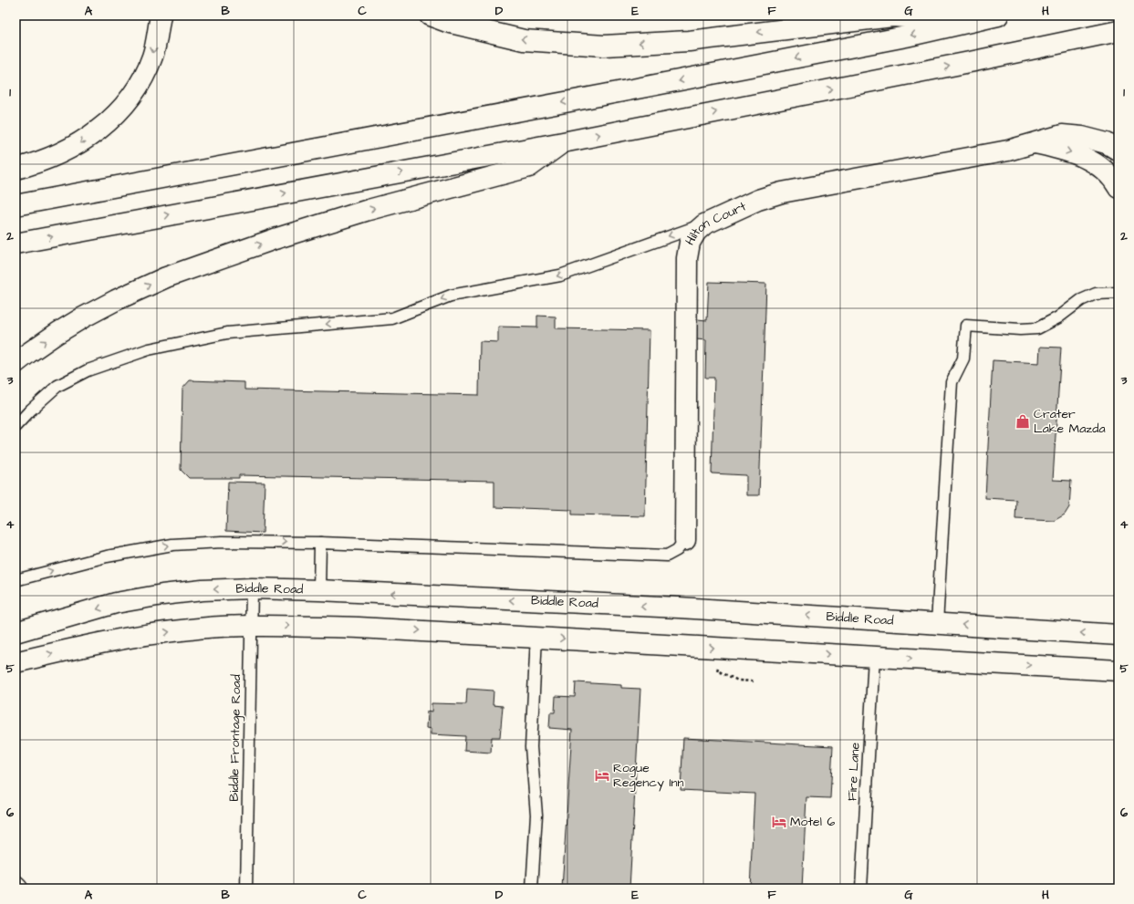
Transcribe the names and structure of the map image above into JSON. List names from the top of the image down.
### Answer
{
  "streets": {
    "main road": ["Hilton Court", "Biddle Road"],
    "lane": ["Biddle Frontage Road", "Fire Lane"]
  },
  "crossings": [
    ["Biddle Road", "Biddle Frontage Road"]
  ],
  "places": {
    "shop": ["Crater Lake Mazda"],
    "hotel": ["Rogue Regency Inn", "Motel 6"]
  },
  "grid": {
    "columns": [
      "A",
      "B",
      "C",
      "D",
      "E",
      "F",
      "G",
      "H"
    ],
    "rows": [
      "1",
      "2",
      "3",
      "4",
      "5",
      "6"
    ]
  }
}
